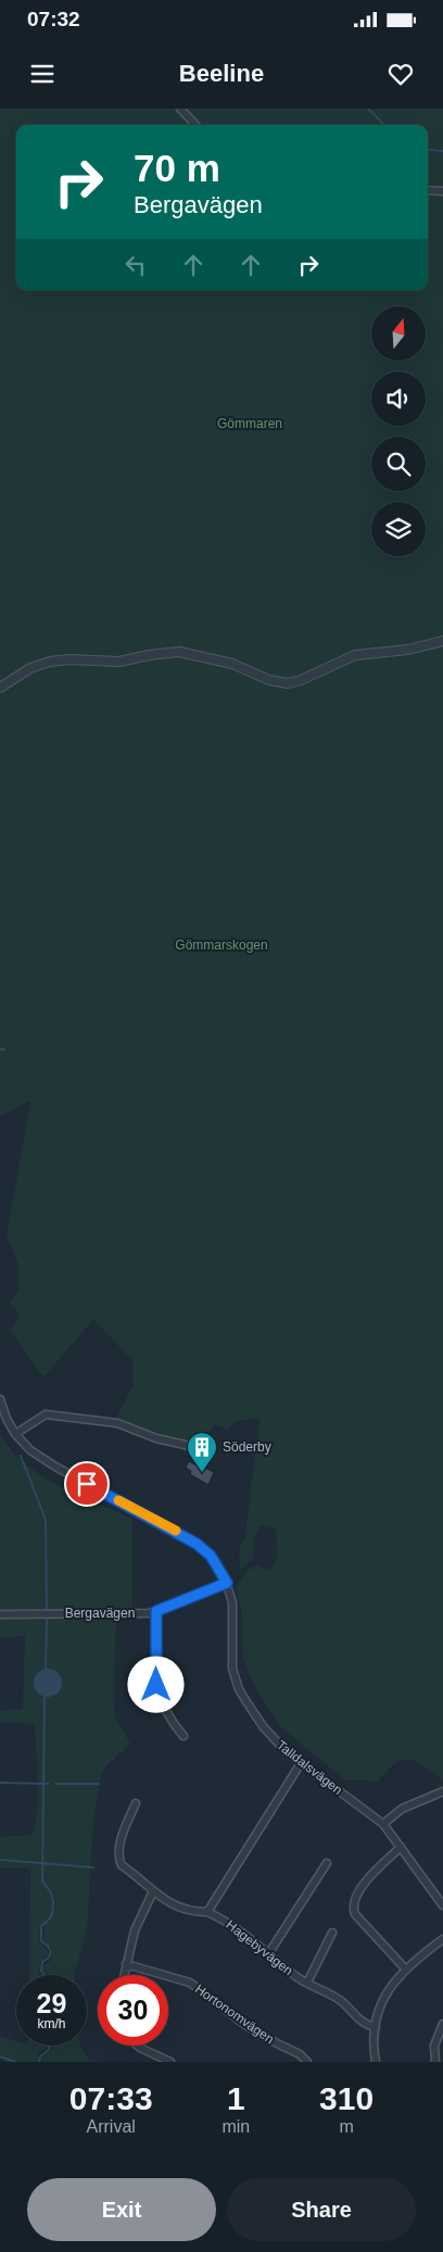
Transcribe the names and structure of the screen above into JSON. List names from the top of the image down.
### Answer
{
  "streets": {
    "street": [
      "Bergavägen",
      "Talldalsvägen",
      "Hagebyvägen",
      "Hortonomvägen"
    ]
  },
  "crossings": [
    ["Bergavägen", "Talldalsvägen"]
  ],
  "parks": ["Gömmaren", "Gömmarskogen"],
  "places": {
    "building": ["Söderby"]
  },
  "north": "top",
  "page": {
    "status": "07:32",
    "header": "Beeline",
    "turn": ["70 m", "Bergavägen"],
    "speed": "29 km/h",
    "limit": "30",
    "eta": [
      "07:33",
      "Arrival",
      "1",
      "min",
      "310",
      "m"
    ],
    "buttons": ["Exit", "Share"]
  }
}
